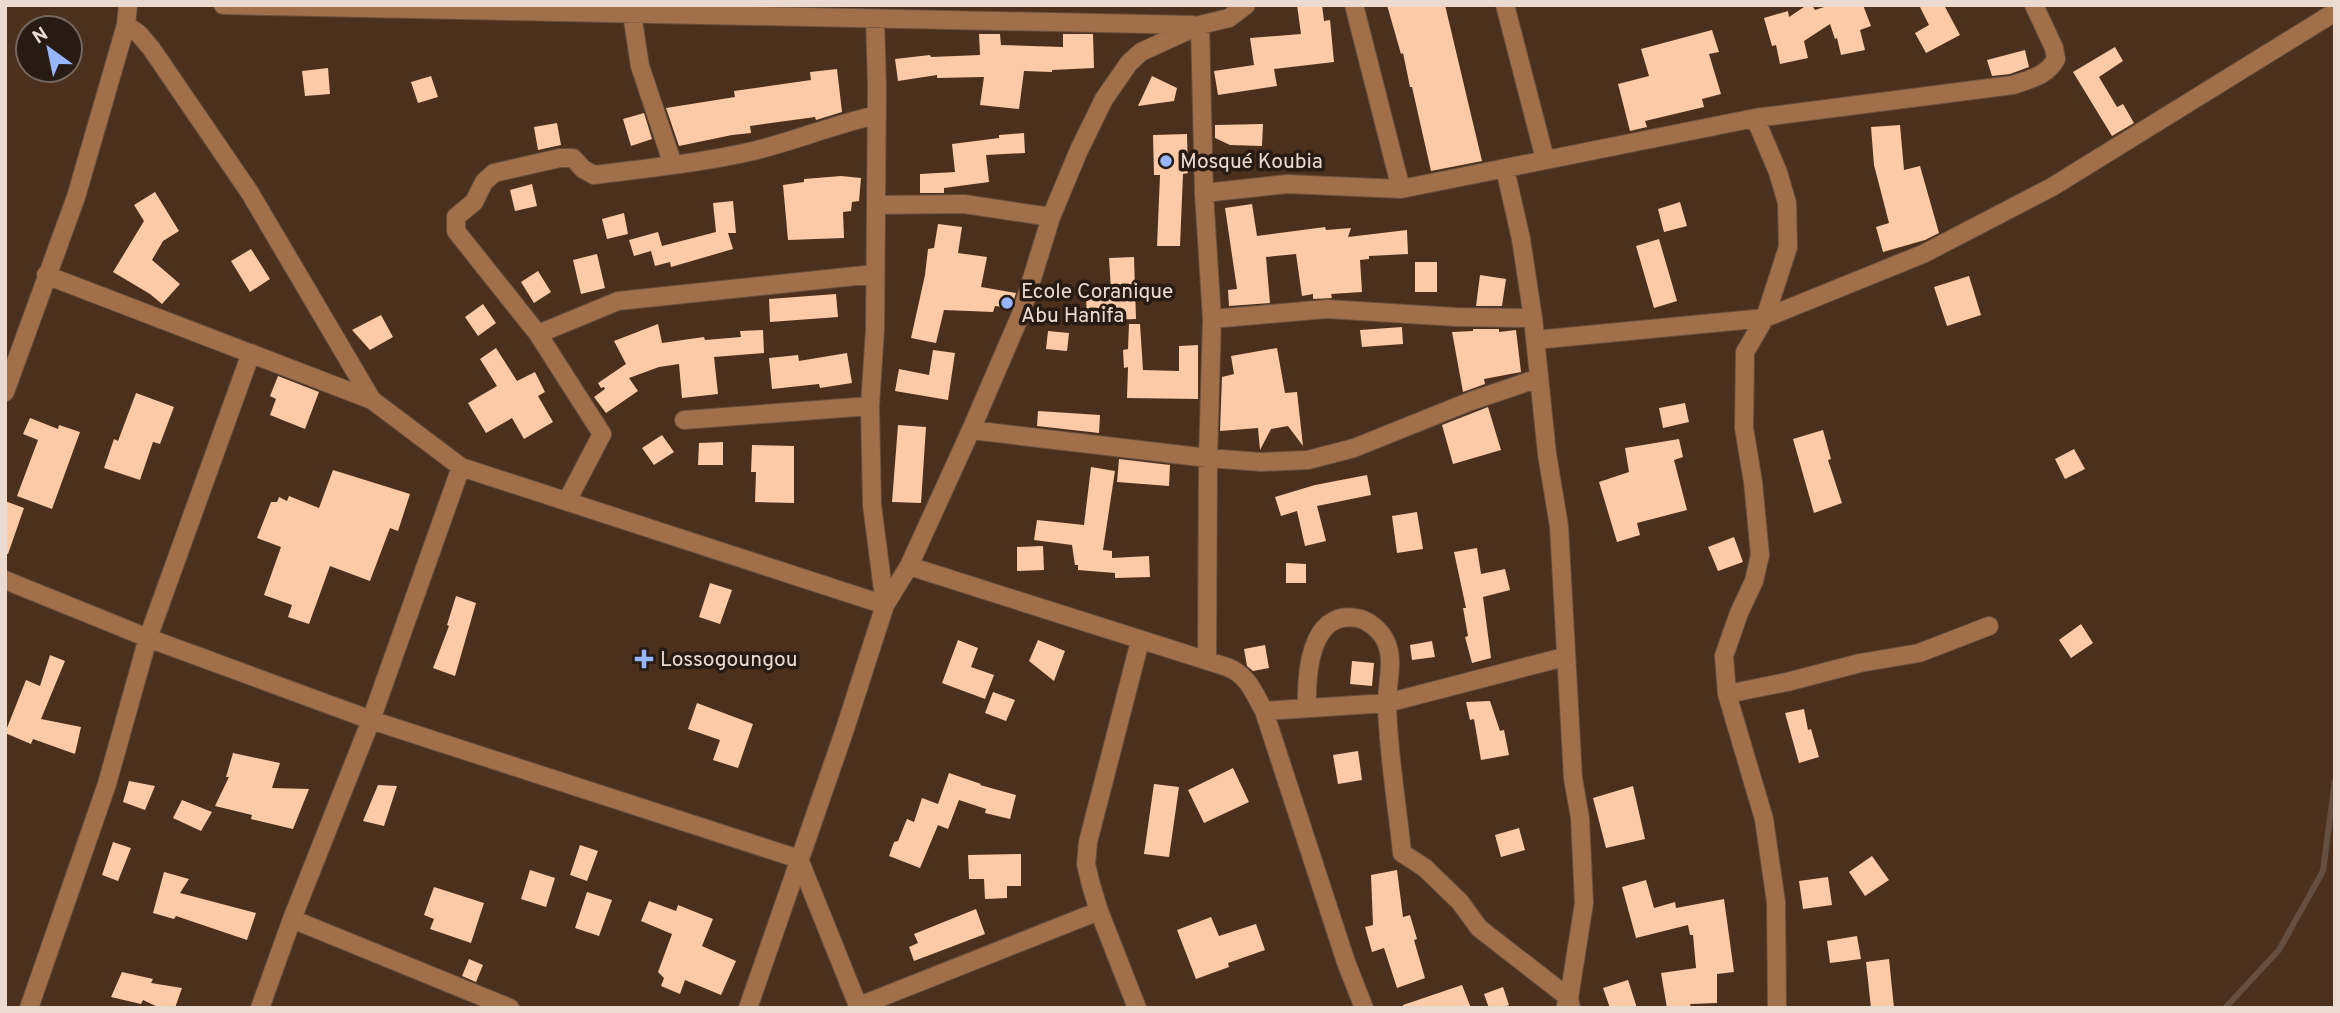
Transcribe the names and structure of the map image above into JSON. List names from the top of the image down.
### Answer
{
  "places": {
    "other": ["Mosqué Koubia", "Ecole Coranique Abu Hanifa"],
    "health": ["Lossogoungou"]
  },
  "north": "top left"
}
